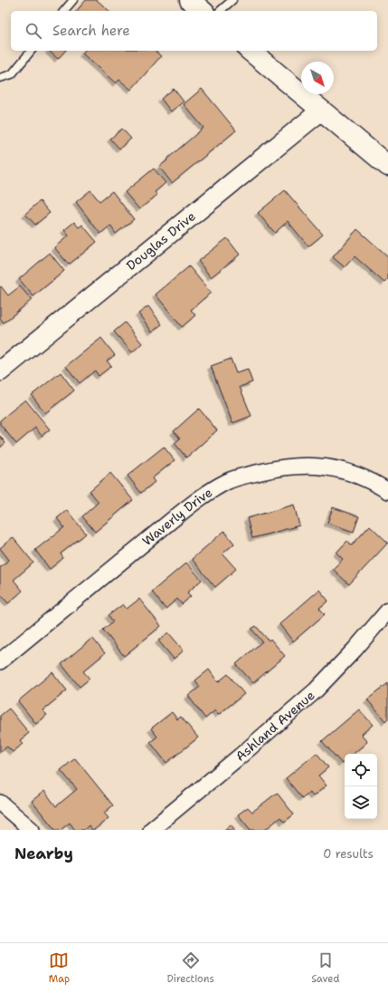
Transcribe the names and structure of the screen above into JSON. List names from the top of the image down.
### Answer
{
  "streets": {
    "street": ["Douglas Drive", "Waverly Drive", "Ashland Avenue"]
  },
  "north": "bottom right",
  "page": {
    "search": "Search here",
    "heading": ["Nearby", "0 results"],
    "nav": ["Map", "Directions", "Saved"]
  }
}
